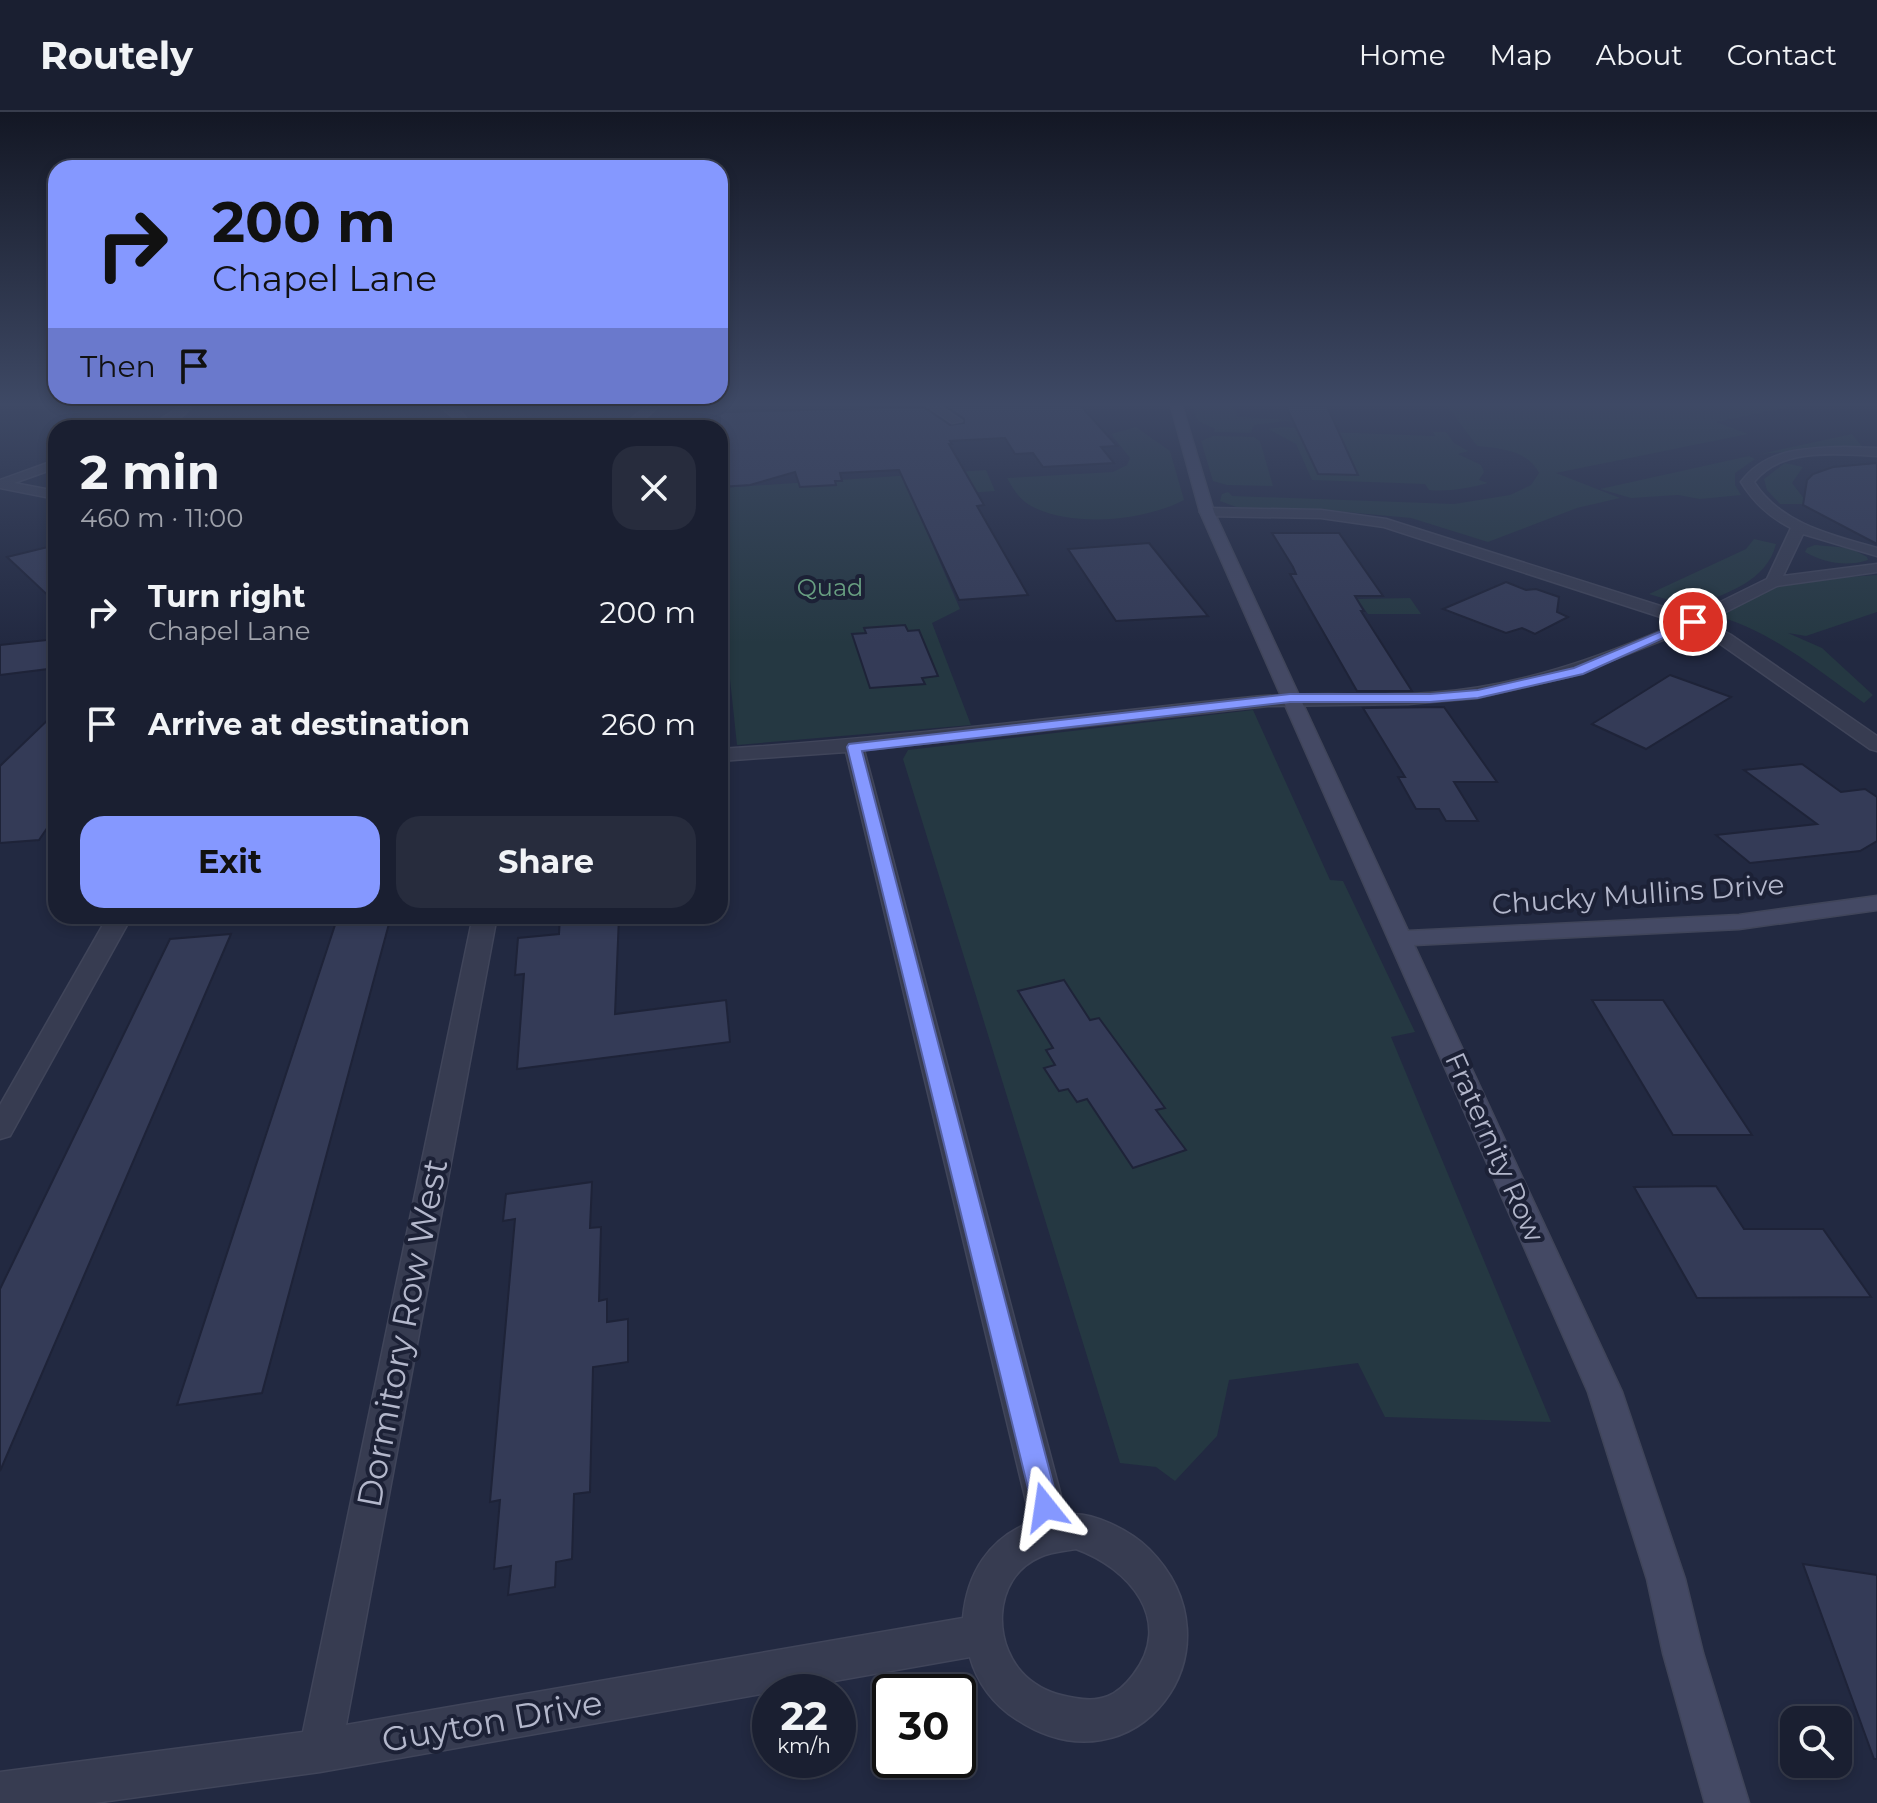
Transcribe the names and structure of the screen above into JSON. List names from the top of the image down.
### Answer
{
  "streets": {
    "street": [
      "Chucky Mullins Drive",
      "Fraternity Row",
      "Dormitory Row West",
      "Guyton Drive"
    ]
  },
  "crossings": [
    ["Chucky Mullins Drive", "Fraternity Row"],
    ["Dormitory Row West", "Guyton Drive"]
  ],
  "parks": ["Quad"],
  "page": {
    "header": "Routely",
    "nav": [
      "Home",
      "Map",
      "About",
      "Contact"
    ],
    "turn": ["200 m", "Chapel Lane"],
    "then": "Then",
    "heading": ["2 min", "460 m · 11:00"],
    "list": [
      {
        "name": "Turn right",
        "note": "Chapel Lane",
        "value": "200 m"
      },
      {
        "name": "Arrive at destination",
        "value": "260 m"
      }
    ],
    "buttons": ["Exit", "Share"],
    "speed": "22 km/h",
    "limit": "30"
  }
}
